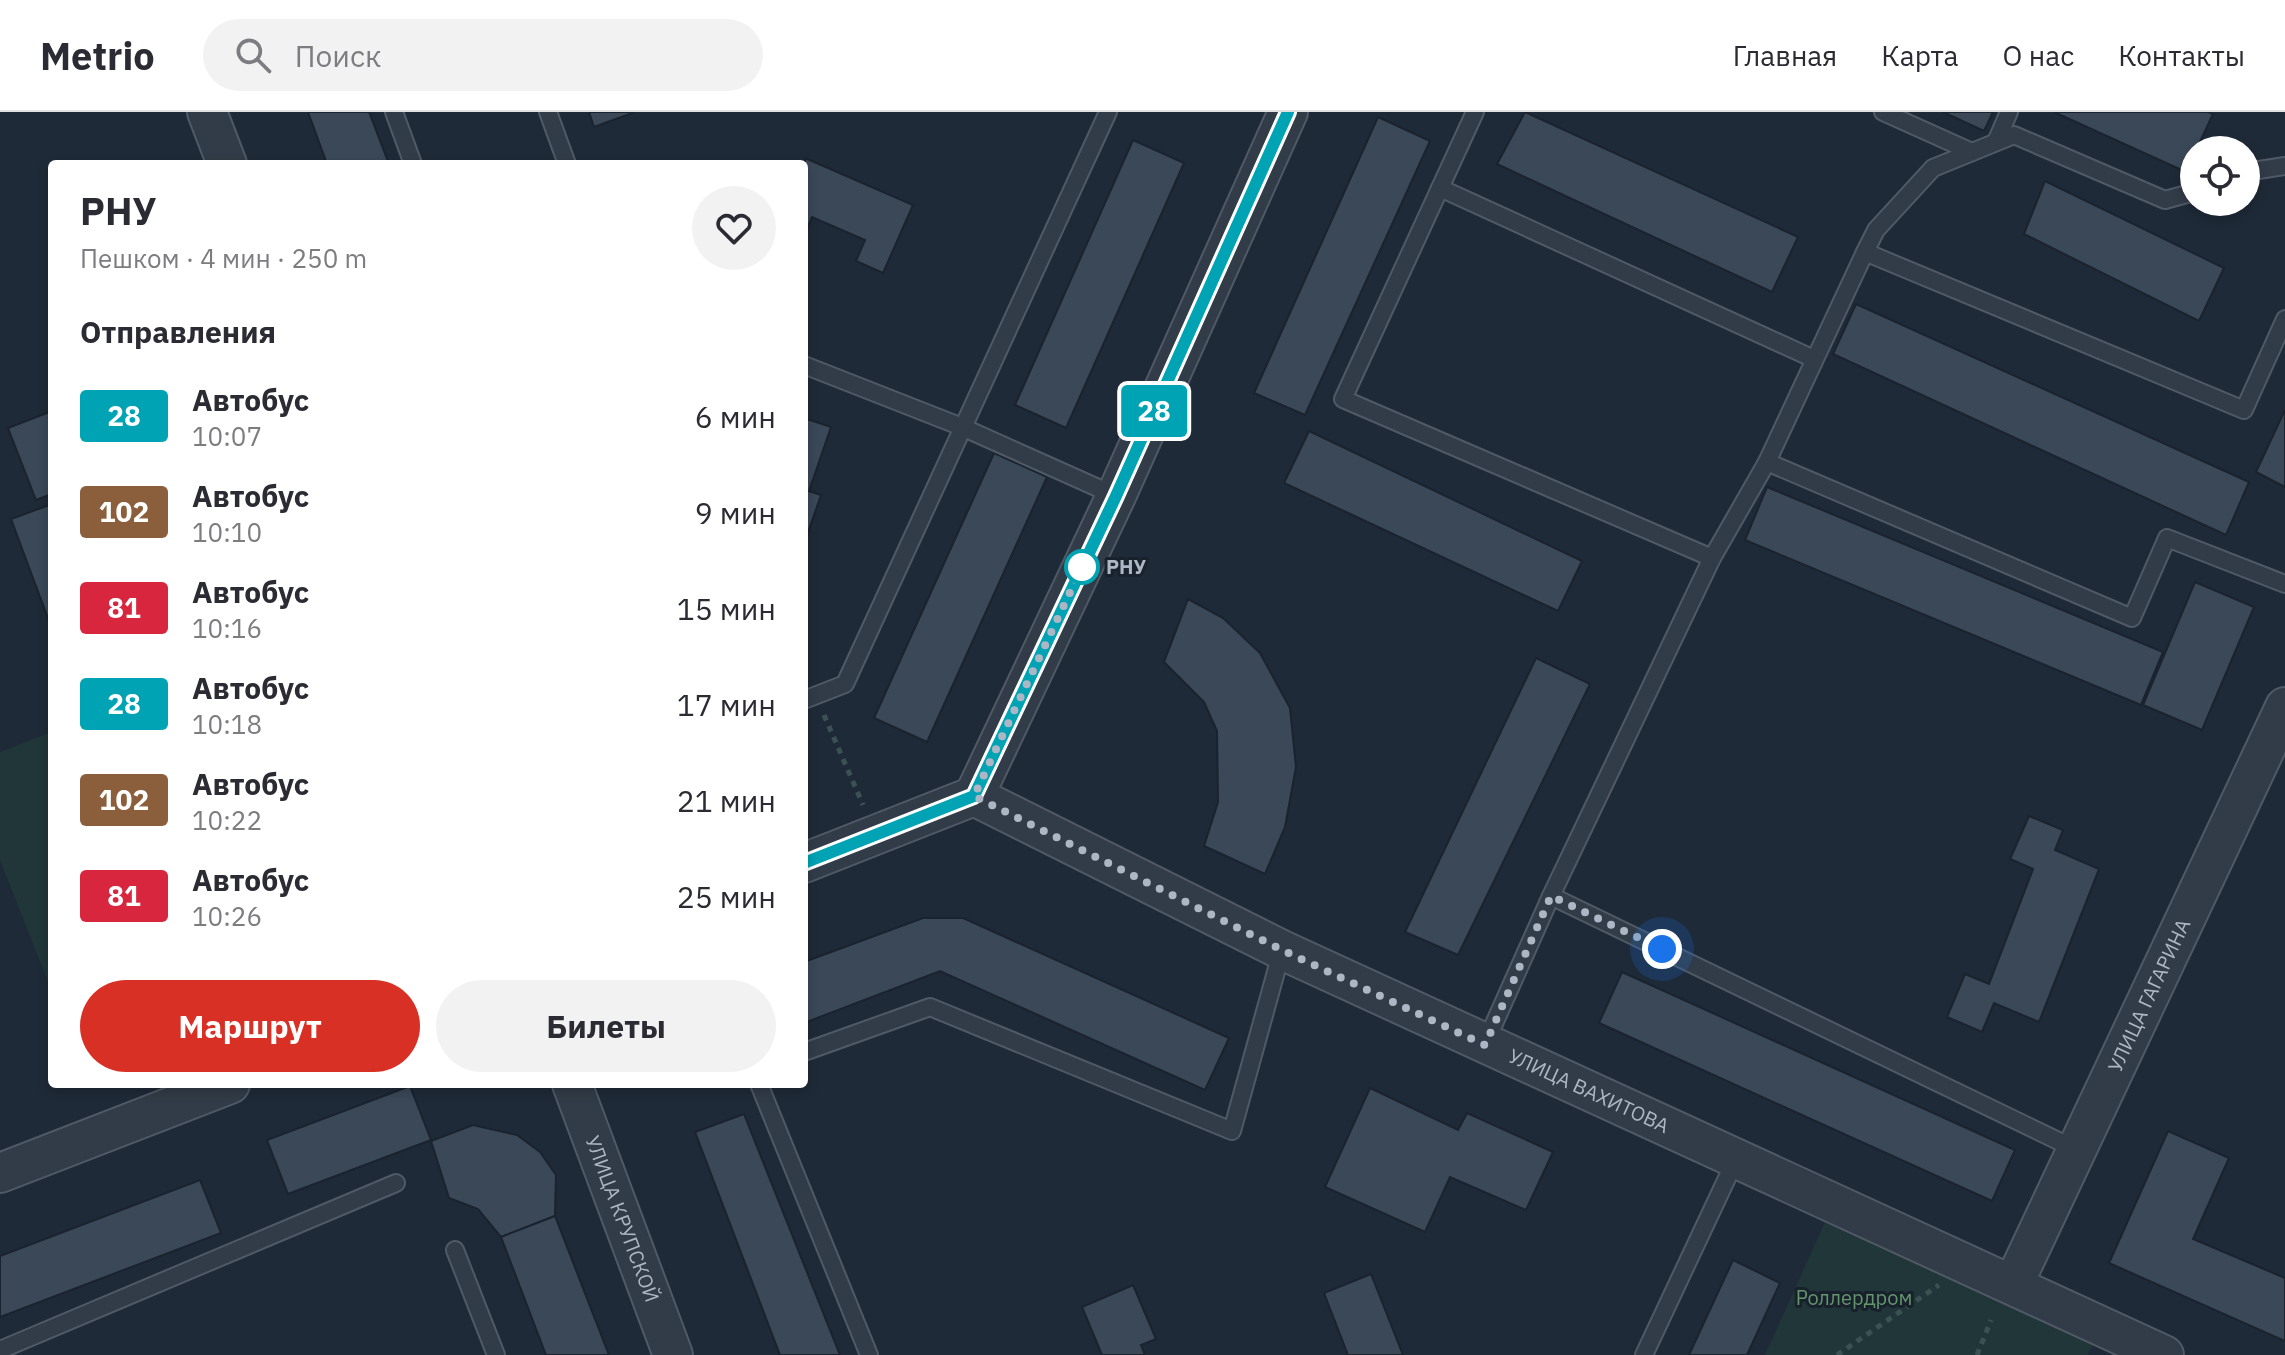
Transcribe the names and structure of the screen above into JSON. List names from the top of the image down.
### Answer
{
  "streets": {
    "street": ["УЛИЦА ГАГАРИНА", "УЛИЦА ВАХИТОВА", "УЛИЦА КРУПСКОЙ"]
  },
  "crossings": [
    ["УЛИЦА ГАГАРИНА", "УЛИЦА ВАХИТОВА"]
  ],
  "parks": ["Роллердром"],
  "places": ["РНУ"],
  "lines": ["bus line 28"],
  "page": {
    "header": "Metrio",
    "search": "Поиск",
    "nav": [
      "Главная",
      "Карта",
      "О нас",
      "Контакты"
    ],
    "on_map": "28",
    "heading": [
      ["РНУ", "Пешком · 4 мин · 250 m"],
      "Отправления"
    ],
    "list": [
      {
        "mark": "28",
        "name": "Автобус",
        "note": "10:07",
        "value": "6 мин"
      },
      {
        "mark": "102",
        "name": "Автобус",
        "note": "10:10",
        "value": "9 мин"
      },
      {
        "mark": "81",
        "name": "Автобус",
        "note": "10:16",
        "value": "15 мин"
      },
      {
        "mark": "28",
        "name": "Автобус",
        "note": "10:18",
        "value": "17 мин"
      },
      {
        "mark": "102",
        "name": "Автобус",
        "note": "10:22",
        "value": "21 мин"
      },
      {
        "mark": "81",
        "name": "Автобус",
        "note": "10:26",
        "value": "25 мин"
      }
    ],
    "buttons": ["Маршрут", "Билеты"]
  }
}
